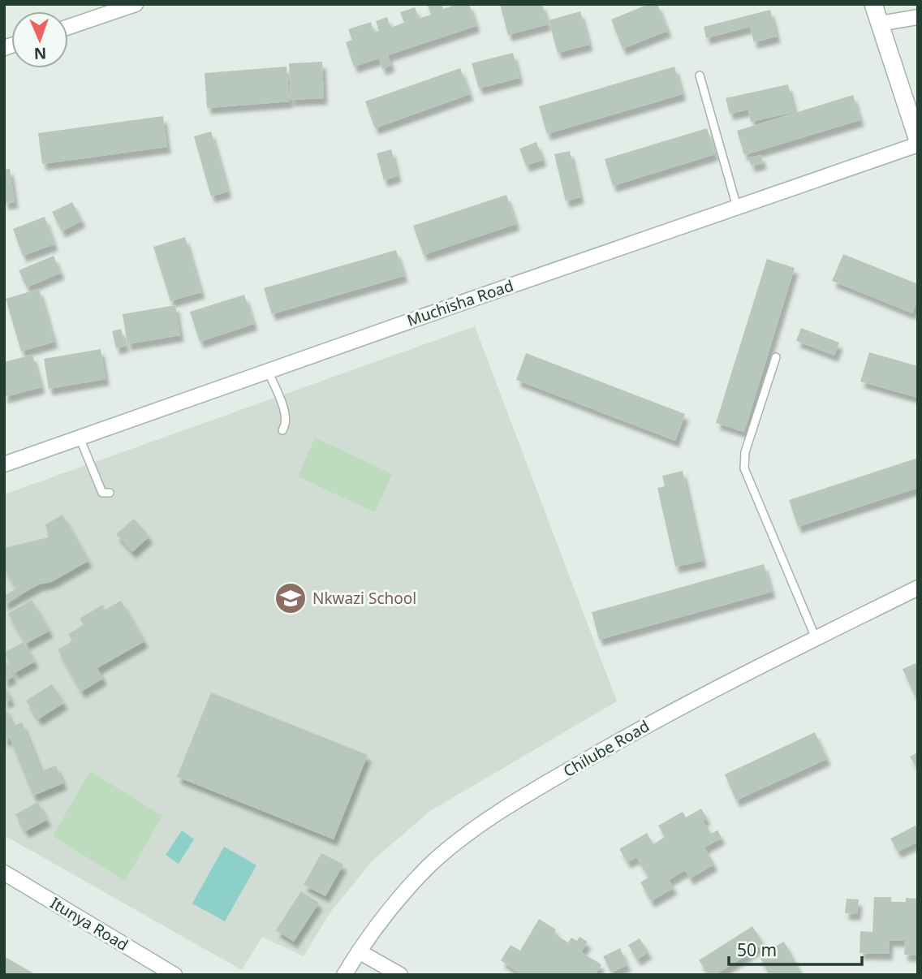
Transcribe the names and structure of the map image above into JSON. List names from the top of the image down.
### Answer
{
  "streets": {
    "street": ["Muchisha Road", "Chilube Road", "Itunya Road"]
  },
  "places": {
    "school or university": ["Nkwazi School"]
  },
  "scale_bar": "50 m",
  "north": "bottom"
}
